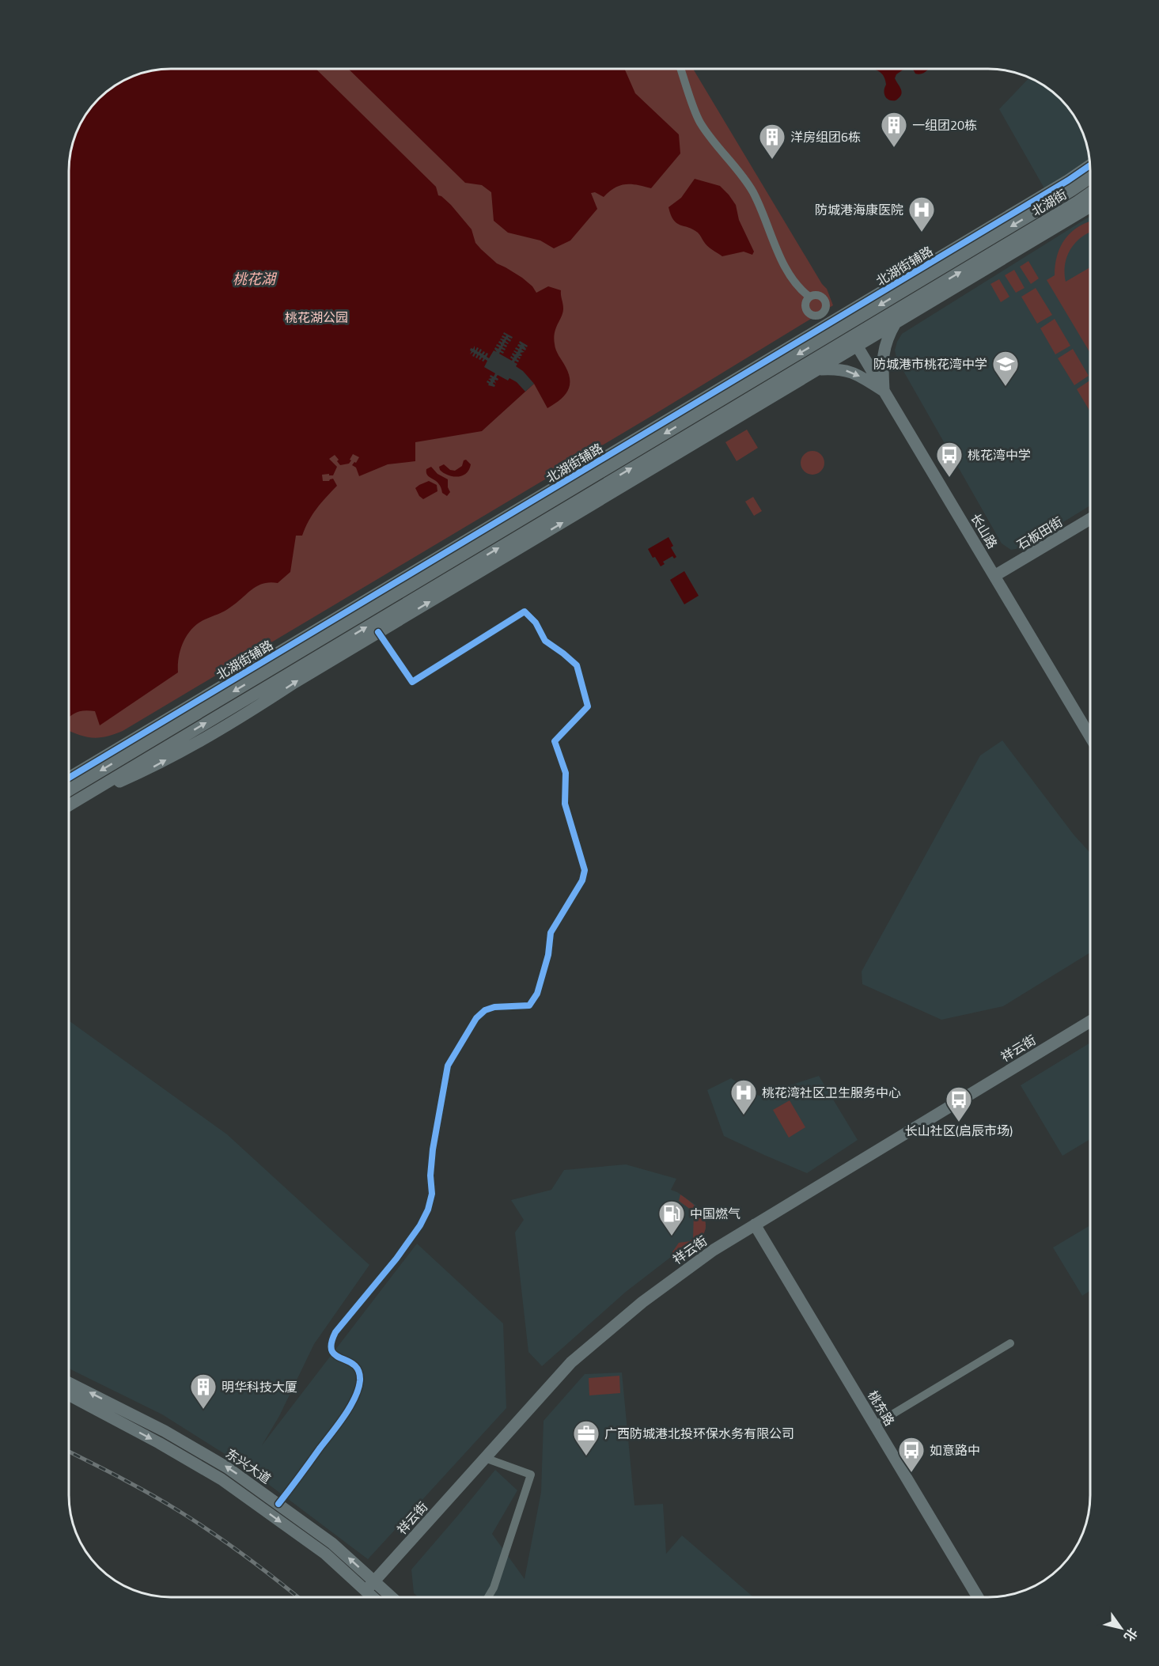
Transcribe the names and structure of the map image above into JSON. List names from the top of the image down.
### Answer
{
  "streets": {
    "street": [
      "北湖街",
      "北湖街辅路",
      "长山路",
      "石板田街",
      "祥云街",
      "桃东路",
      "东兴大道"
    ]
  },
  "crossings": [
    ["北湖街", "北湖街辅路"],
    ["北湖街", "长山路"],
    ["北湖街辅路", "长山路"],
    ["长山路", "石板田街"],
    ["祥云街", "桃东路"],
    ["祥云街", "东兴大道"]
  ],
  "water": ["桃花湖"],
  "parks": ["桃花湖公园"],
  "places": {
    "building": ["一组团20栋", "洋房组团6栋", "明华科技大厦"],
    "hospital": ["防城港海康医院", "桃花湾社区卫生服务中心"],
    "school or university": ["防城港市桃花湾中学"],
    "bus stop": ["桃花湾中学", "长山社区(启辰市场)", "如意路中"],
    "fuel station": ["中国燃气"],
    "office": ["广西防城港北投环保水务有限公司"]
  },
  "north": "bottom right"
}
